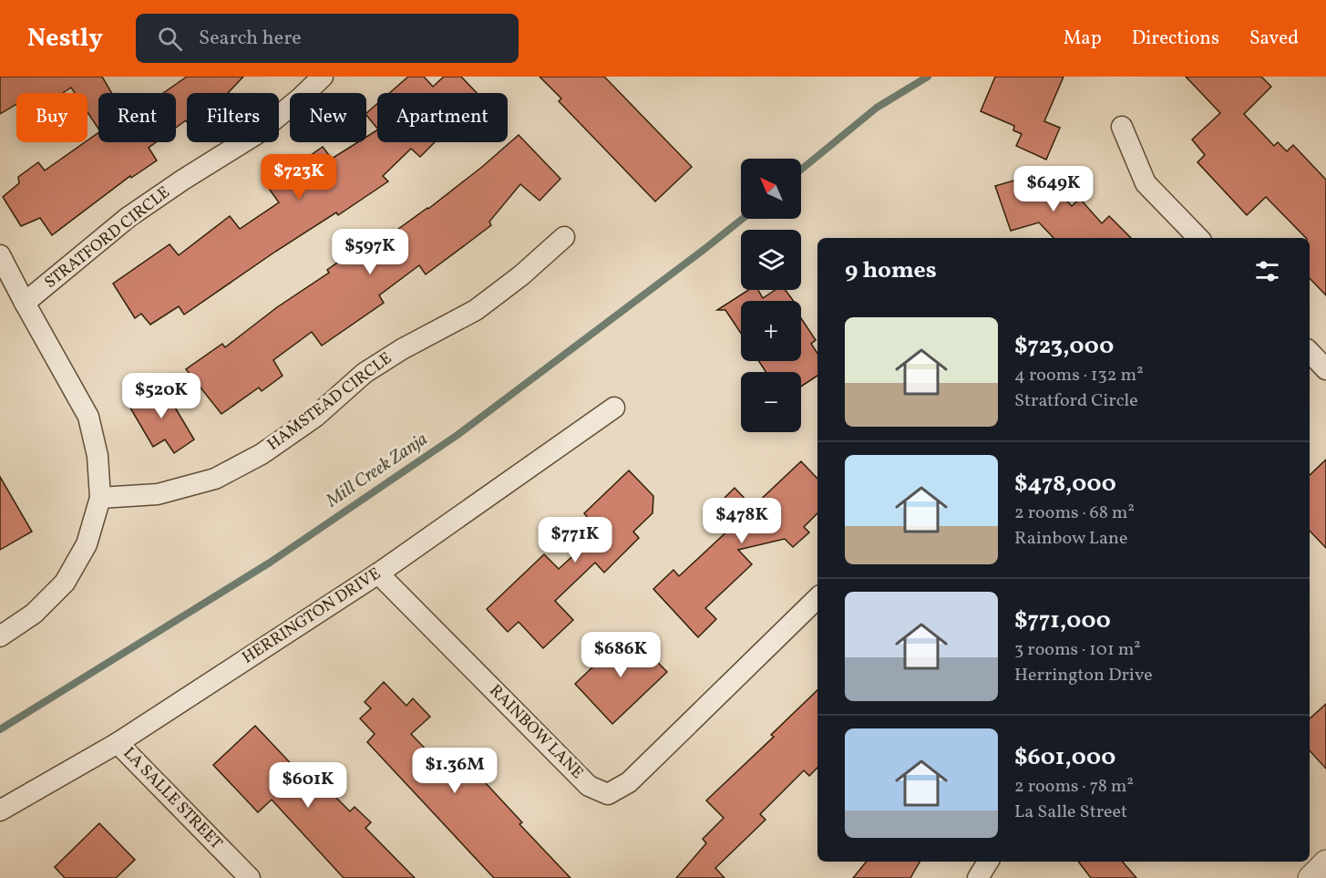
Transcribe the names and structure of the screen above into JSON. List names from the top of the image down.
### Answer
{
  "streets": {
    "street": [
      "STRATFORD CIRCLE",
      "HAMSTEAD CIRCLE",
      "HERRINGTON DRIVE",
      "RAINBOW LANE",
      "LA SALLE STREET"
    ]
  },
  "crossings": [
    ["HERRINGTON DRIVE", "RAINBOW LANE"],
    ["HERRINGTON DRIVE", "LA SALLE STREET"]
  ],
  "water": ["Mill Creek Zanja"],
  "north": "top left",
  "page": {
    "header": "Nestly",
    "search": "Search here",
    "nav": ["Map", "Directions", "Saved"],
    "chip": [
      "Buy",
      "Rent",
      "Filters",
      "New",
      "Apartment"
    ],
    "price": [
      "$723K",
      "$649K",
      "$597K",
      "$520K",
      "$478K",
      "$771K",
      "$686K",
      "$1.36M",
      "$601K"
    ],
    "map_buttons": ["+", "−"],
    "heading": "9 homes",
    "list": [
      {
        "name": "$723,000",
        "note": "4 rooms · 132 m² · Stratford Circle"
      },
      {
        "name": "$478,000",
        "note": "2 rooms · 68 m² · Rainbow Lane"
      },
      {
        "name": "$771,000",
        "note": "3 rooms · 101 m² · Herrington Drive"
      },
      {
        "name": "$601,000",
        "note": "2 rooms · 78 m² · La Salle Street"
      }
    ]
  }
}
